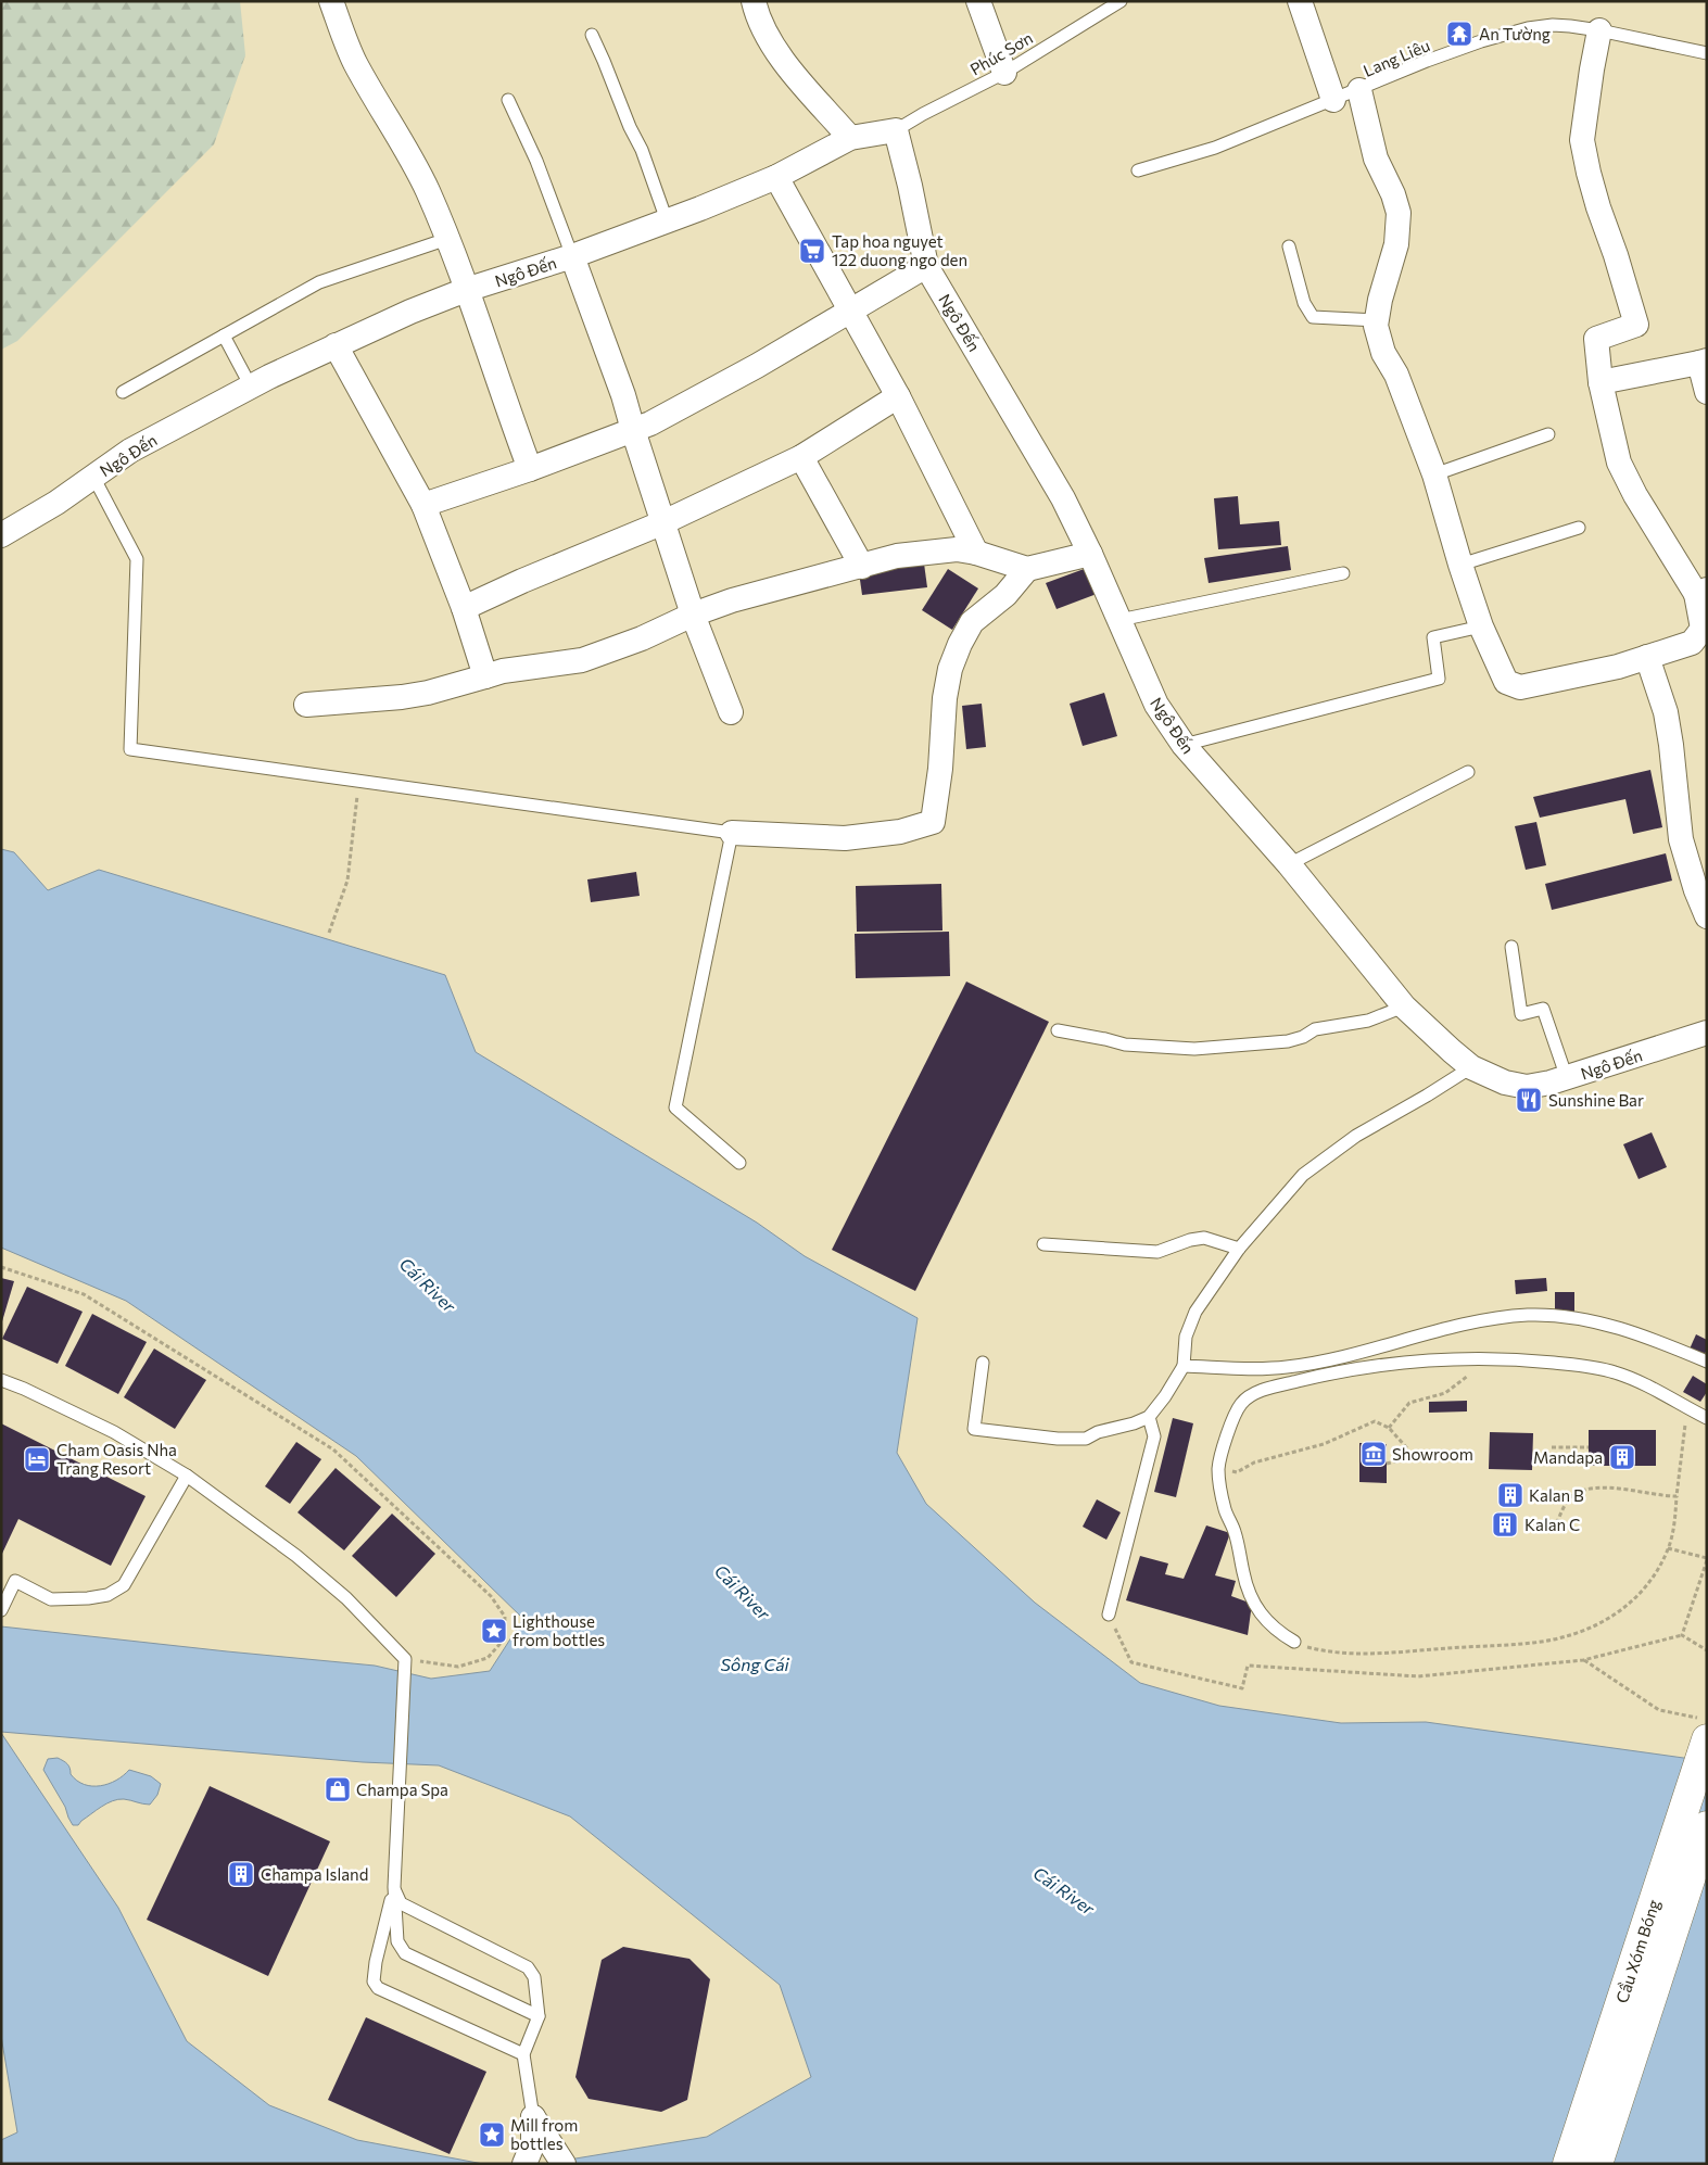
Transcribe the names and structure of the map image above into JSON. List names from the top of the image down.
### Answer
{
  "streets": {
    "main road": ["Cầu Xóm Bóng"],
    "street": ["Ngô Đến"],
    "lane": ["Phúc Sơn", "Lang Liêu"]
  },
  "crossings": [
    ["Phúc Sơn", "Ngô Đến"]
  ],
  "water": ["Cái River", "Sông Cái"],
  "places": {
    "temple": ["An Tường"],
    "supermarket": ["Tap hoa nguyet 122 duong ngo den"],
    "restaurant": ["Sunshine Bar"],
    "museum": ["Showroom"],
    "building": [
      "Mandapa",
      "Kalan B",
      "Kalan C",
      "Champa Island"
    ],
    "hotel": ["Cham Oasis Nha Trang Resort"],
    "place": ["Lighthouse from bottles", "Mill from bottles"],
    "shop": ["Champa Spa"]
  }
}
